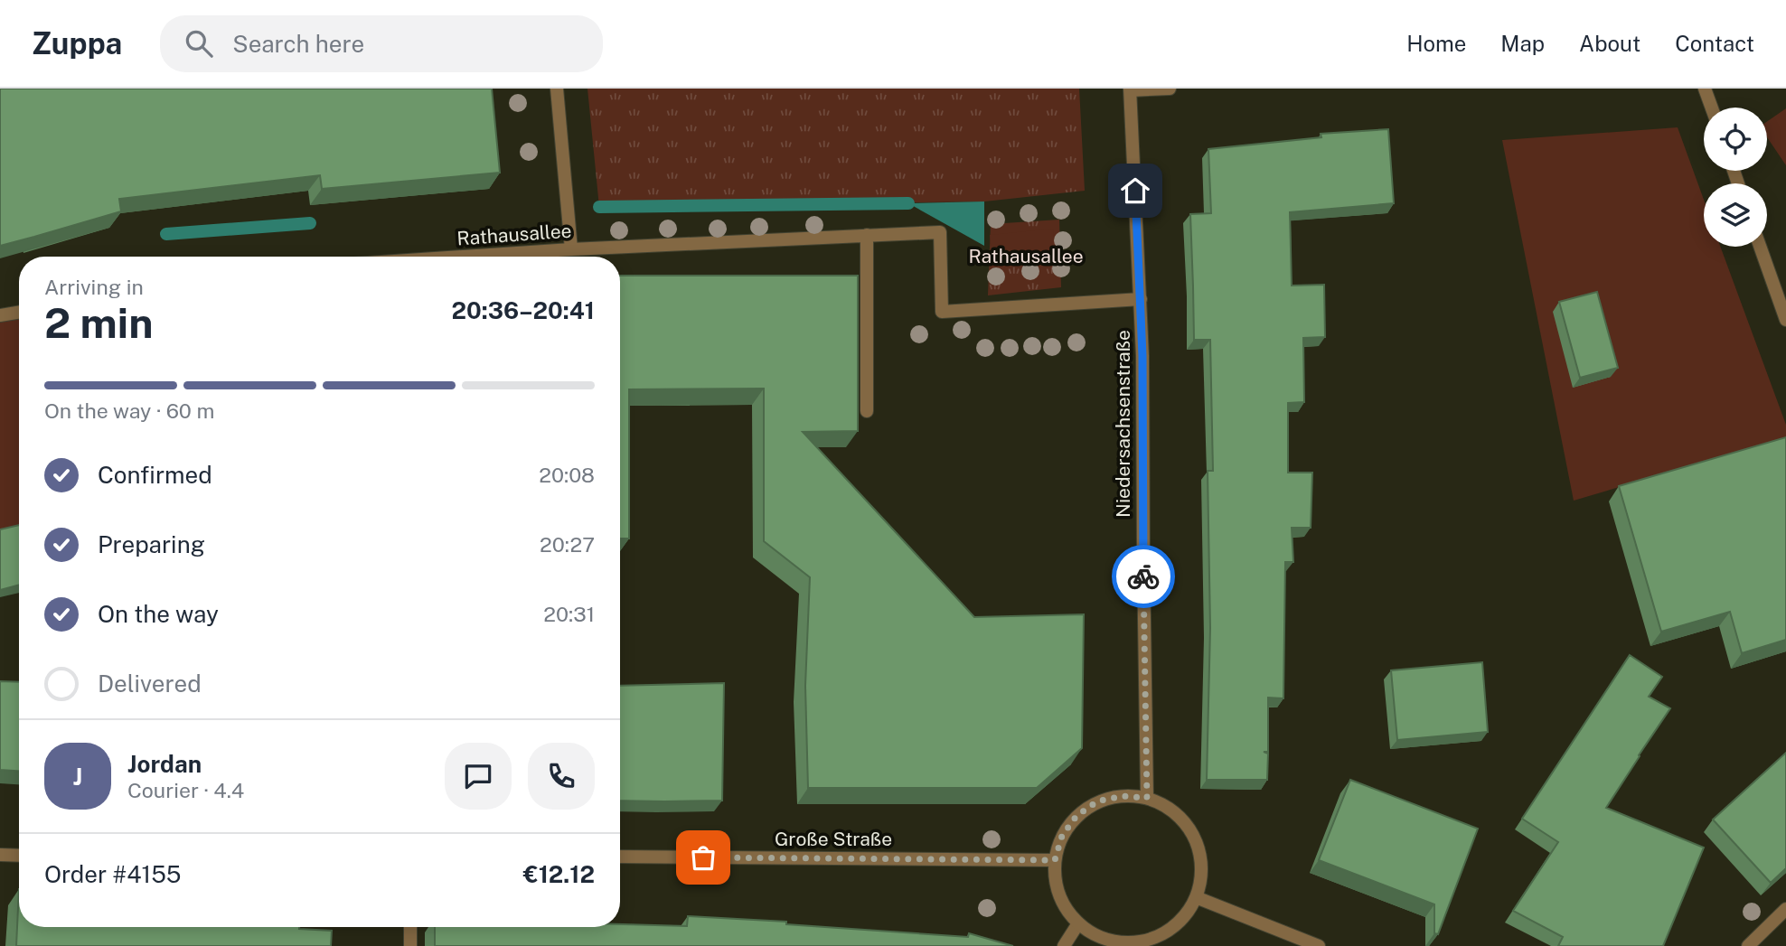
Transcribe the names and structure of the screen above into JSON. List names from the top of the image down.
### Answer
{
  "streets": {
    "street": ["Rathausallee", "Niedersachsenstraße", "Große Straße"]
  },
  "crossings": [
    ["Rathausallee", "Niedersachsenstraße"],
    ["Niedersachsenstraße", "Große Straße"]
  ],
  "parks": ["Rathausallee"],
  "page": {
    "header": "Zuppa",
    "search": "Search here",
    "nav": [
      "Home",
      "Map",
      "About",
      "Contact"
    ],
    "heading": ["2 min", "Arriving in", "20:36–20:41"],
    "panel": [
      "Jordan",
      "Courier · 4.4",
      "Order #4155",
      "€12.12"
    ],
    "bar": "On the way · 60 m",
    "list": [
      ["Confirmed", "20:08"],
      ["Preparing", "20:27"],
      ["On the way", "20:31"],
      "Delivered"
    ],
    "round": "J"
  }
}
